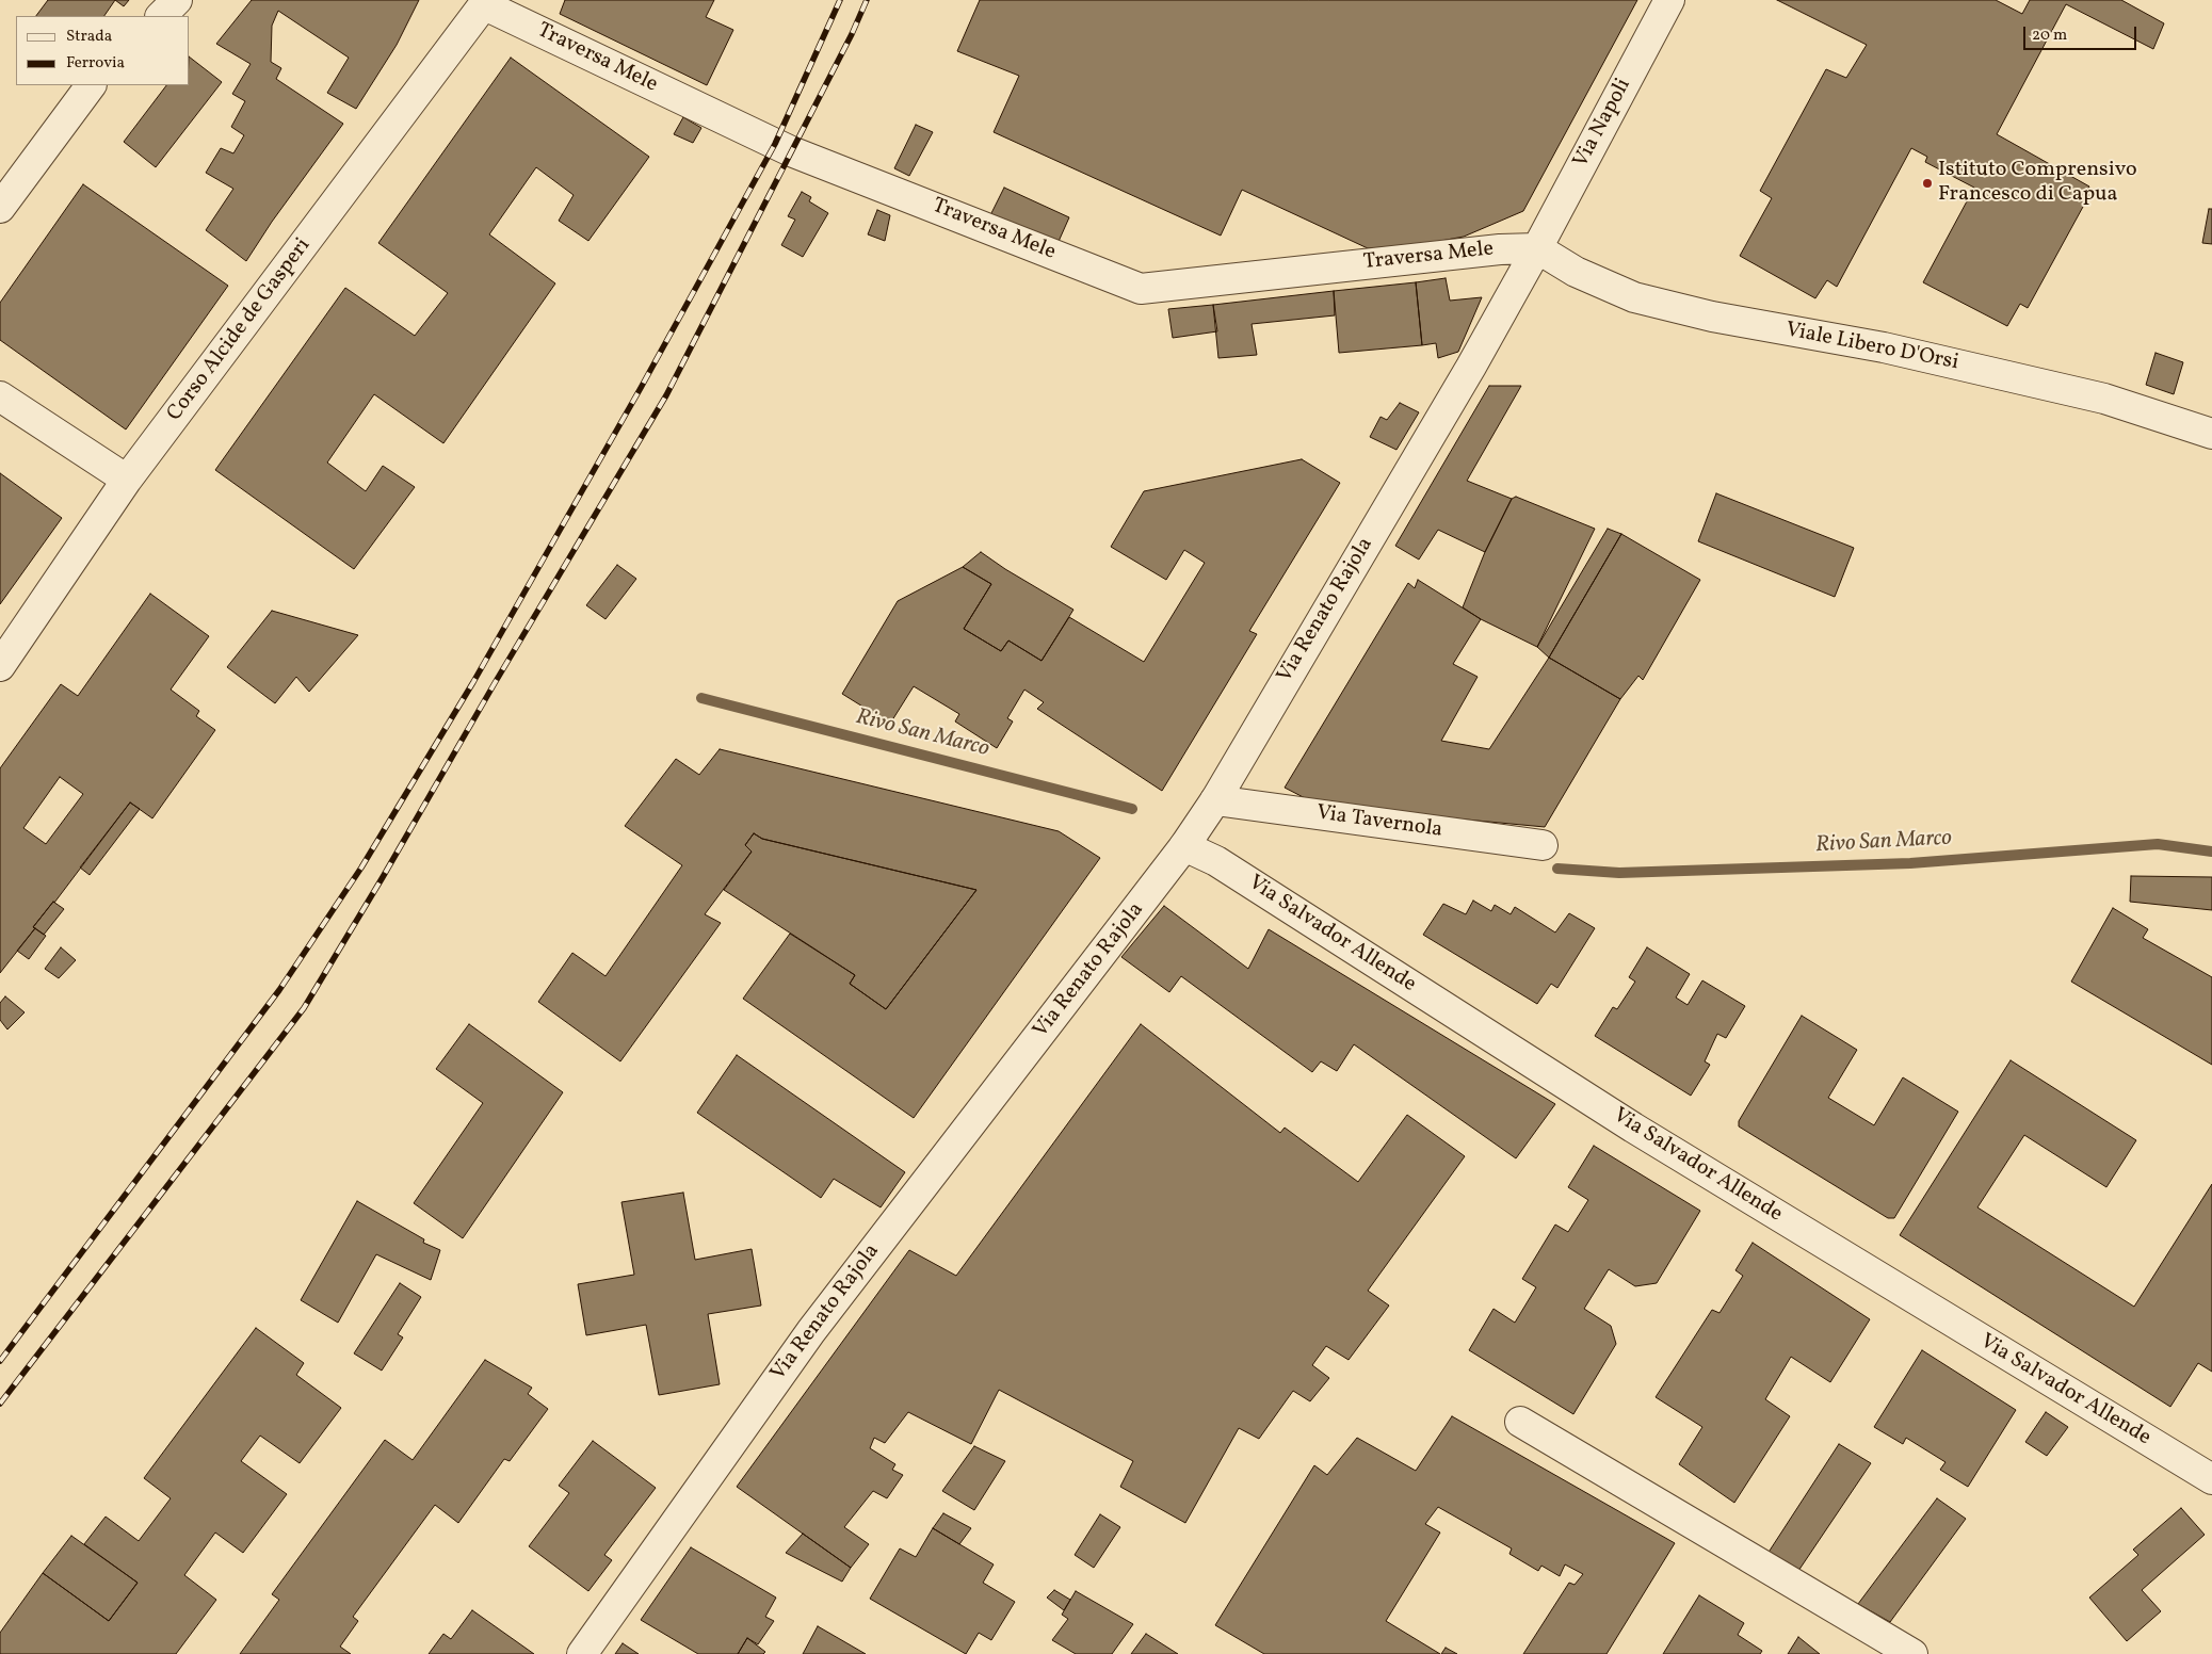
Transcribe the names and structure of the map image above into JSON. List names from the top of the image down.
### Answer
{
  "streets": {
    "street": [
      "Traversa Mele",
      "Via Napoli",
      "Corso Alcide de Gasperi",
      "Viale Libero D'Orsi",
      "Via Renato Rajola",
      "Via Tavernola",
      "Via Salvador Allende"
    ]
  },
  "crossings": [
    ["Traversa Mele", "Via Napoli"],
    ["Traversa Mele", "Corso Alcide de Gasperi"],
    ["Traversa Mele", "Viale Libero D'Orsi"],
    ["Traversa Mele", "Via Renato Rajola"],
    ["Via Napoli", "Viale Libero D'Orsi"],
    ["Via Napoli", "Via Renato Rajola"],
    ["Viale Libero D'Orsi", "Via Renato Rajola"],
    ["Via Renato Rajola", "Via Tavernola"],
    ["Via Renato Rajola", "Via Salvador Allende"]
  ],
  "water": ["Rivo San Marco"],
  "places": ["Istituto Comprensivo Francesco di Capua"],
  "legend": ["Strada", "Ferrovia"],
  "scale_bar": "20 m"
}
